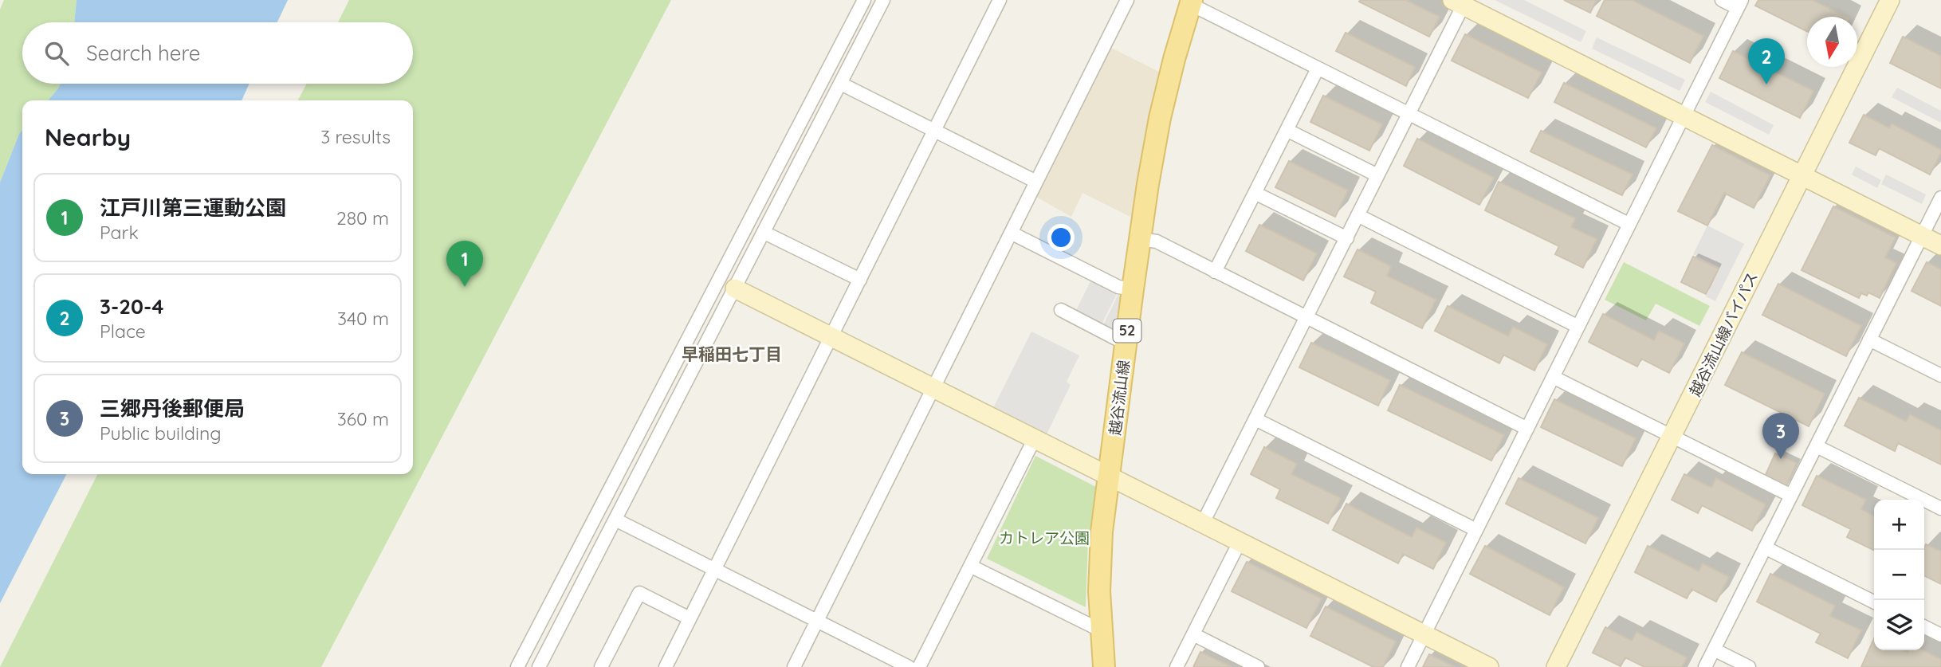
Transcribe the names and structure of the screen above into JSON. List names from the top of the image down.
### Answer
{
  "streets": {
    "main road": ["52", "越谷流山線"],
    "street": ["越谷流山線バイパス"]
  },
  "districts": ["早稲田七丁目"],
  "parks": ["カトレア公園"],
  "north": "bottom",
  "page": {
    "search": "Search here",
    "pins": ["2", "1", "3"],
    "heading": ["Nearby", "3 results"],
    "list": [
      {
        "mark": "1",
        "name": "江戸川第三運動公園",
        "note": "Park",
        "value": "280 m"
      },
      {
        "mark": "2",
        "name": "3-20-4",
        "note": "Place",
        "value": "340 m"
      },
      {
        "mark": "3",
        "name": "三郷丹後郵便局",
        "note": "Public building",
        "value": "360 m"
      }
    ],
    "map_buttons": ["+", "−"]
  }
}
